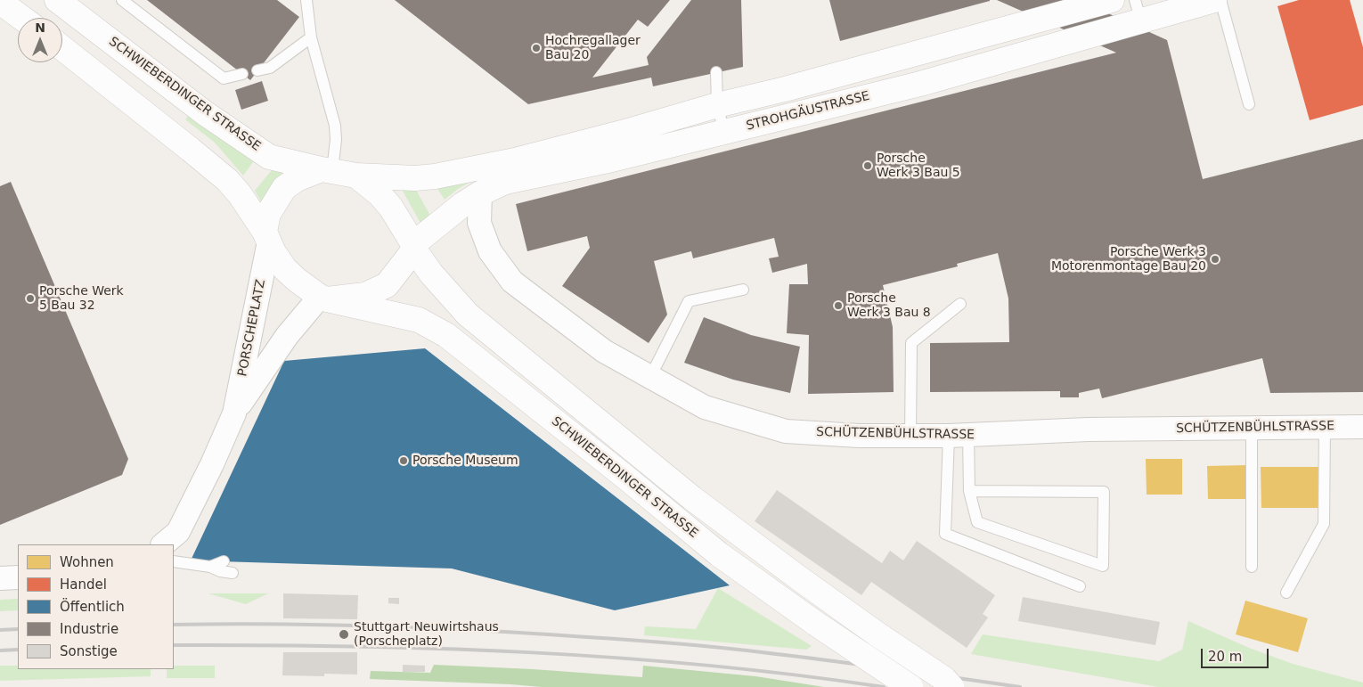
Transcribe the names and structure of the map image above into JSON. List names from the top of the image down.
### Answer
{
  "streets": {
    "main road": ["SCHWIEBERDINGER STRASSE", "STROHGÄUSTRASSE", "PORSCHEPLATZ"],
    "street": ["SCHÜTZENBÜHLSTRASSE"]
  },
  "crossings": [
    ["SCHWIEBERDINGER STRASSE", "STROHGÄUSTRASSE"],
    ["SCHWIEBERDINGER STRASSE", "PORSCHEPLATZ"],
    ["STROHGÄUSTRASSE", "PORSCHEPLATZ"],
    ["STROHGÄUSTRASSE", "SCHÜTZENBÜHLSTRASSE"]
  ],
  "places": [
    "Hochregallager Bau 20",
    "Porsche Werk 3 Bau 5",
    "Porsche Werk 3 Motorenmontage Bau 20",
    "Porsche Werk 5 Bau 32",
    "Porsche Werk 3 Bau 8",
    "Porsche Museum",
    "Stuttgart Neuwirtshaus (Porscheplatz)"
  ],
  "legend": [
    "Wohnen",
    "Handel",
    "Öffentlich",
    "Industrie",
    "Sonstige"
  ],
  "scale_bar": "20 m",
  "north": "top"
}
